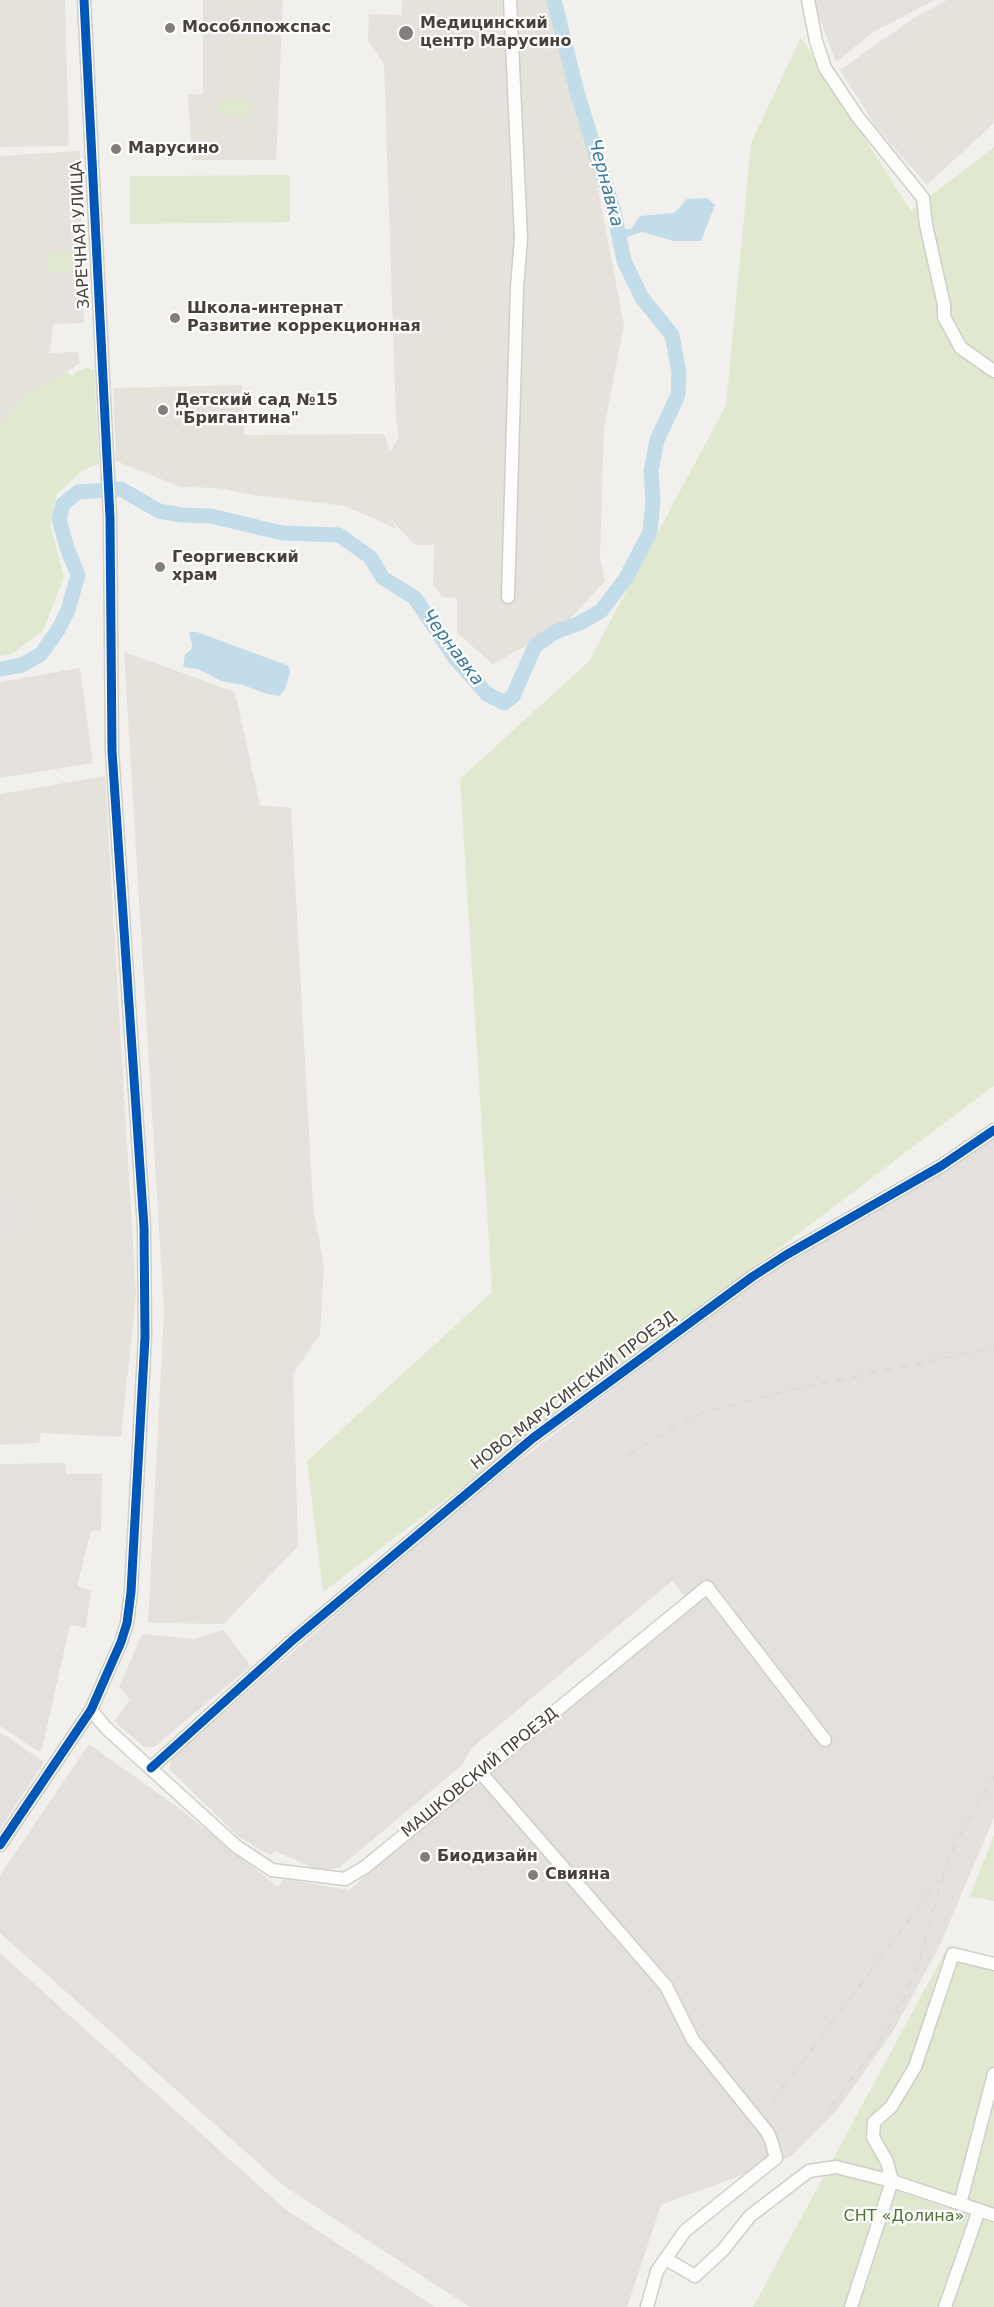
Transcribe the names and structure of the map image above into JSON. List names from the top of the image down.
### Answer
{
  "streets": {
    "street": ["ЗАРЕЧНАЯ УЛИЦА", "НОВО-МАРУСИНСКИЙ ПРОЕЗД", "МАШКОВСКИЙ ПРОЕЗД"]
  },
  "crossings": [
    ["ЗАРЕЧНАЯ УЛИЦА", "МАШКОВСКИЙ ПРОЕЗД"],
    ["НОВО-МАРУСИНСКИЙ ПРОЕЗД", "МАШКОВСКИЙ ПРОЕЗД"]
  ],
  "water": ["Чернавка"],
  "parks": ["СНТ «Долина»"],
  "places": [
    "Мособлпожспас",
    "Медицинский центр Марусино",
    "Марусино",
    "Школа-интернат Развитие коррекционная",
    "Детский сад №15 \"Бригантина\"",
    "Георгиевский храм",
    "Биодизайн",
    "Свияна"
  ]
}
